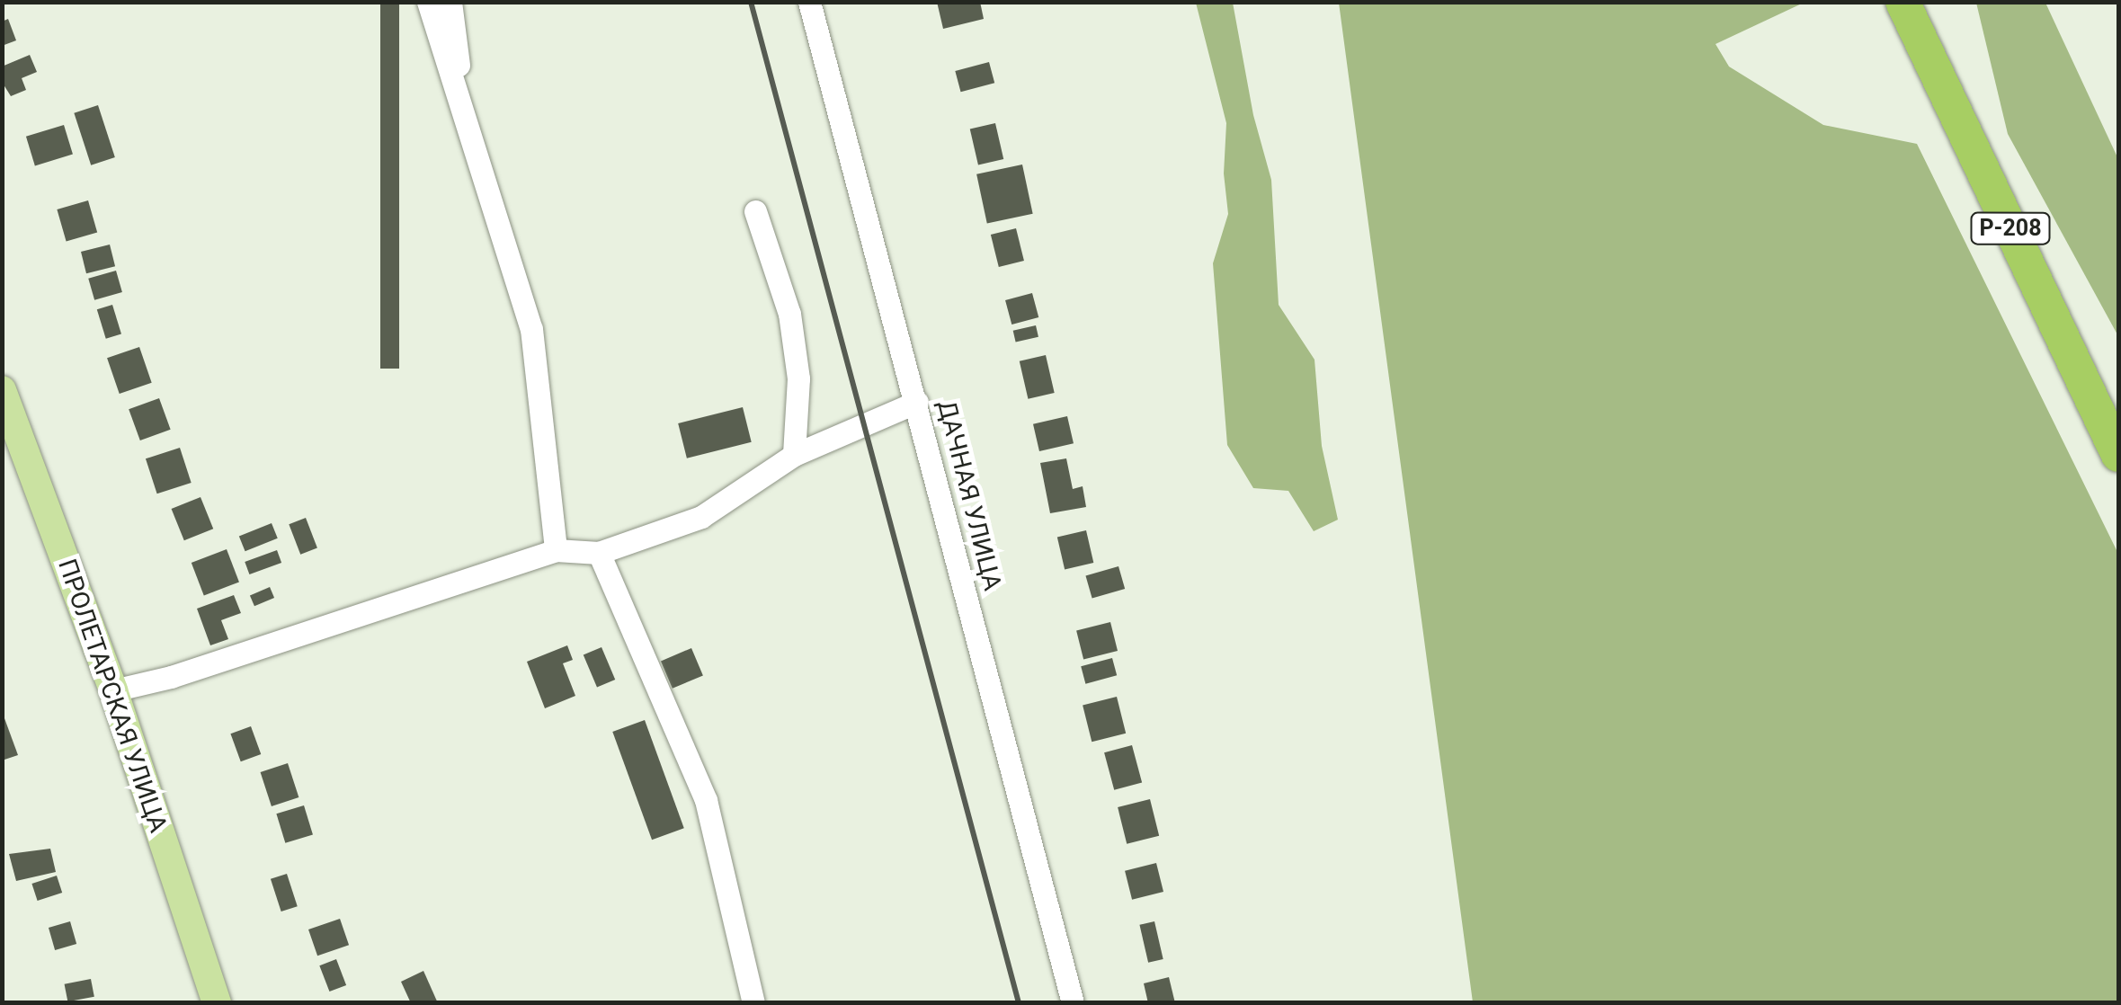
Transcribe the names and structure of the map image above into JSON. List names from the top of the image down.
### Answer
{
  "streets": {
    "highway": ["Р-208"],
    "main road": ["ПРОЛЕТАРСКАЯ УЛИЦА"],
    "street": ["ДАЧНАЯ УЛИЦА"]
  }
}
